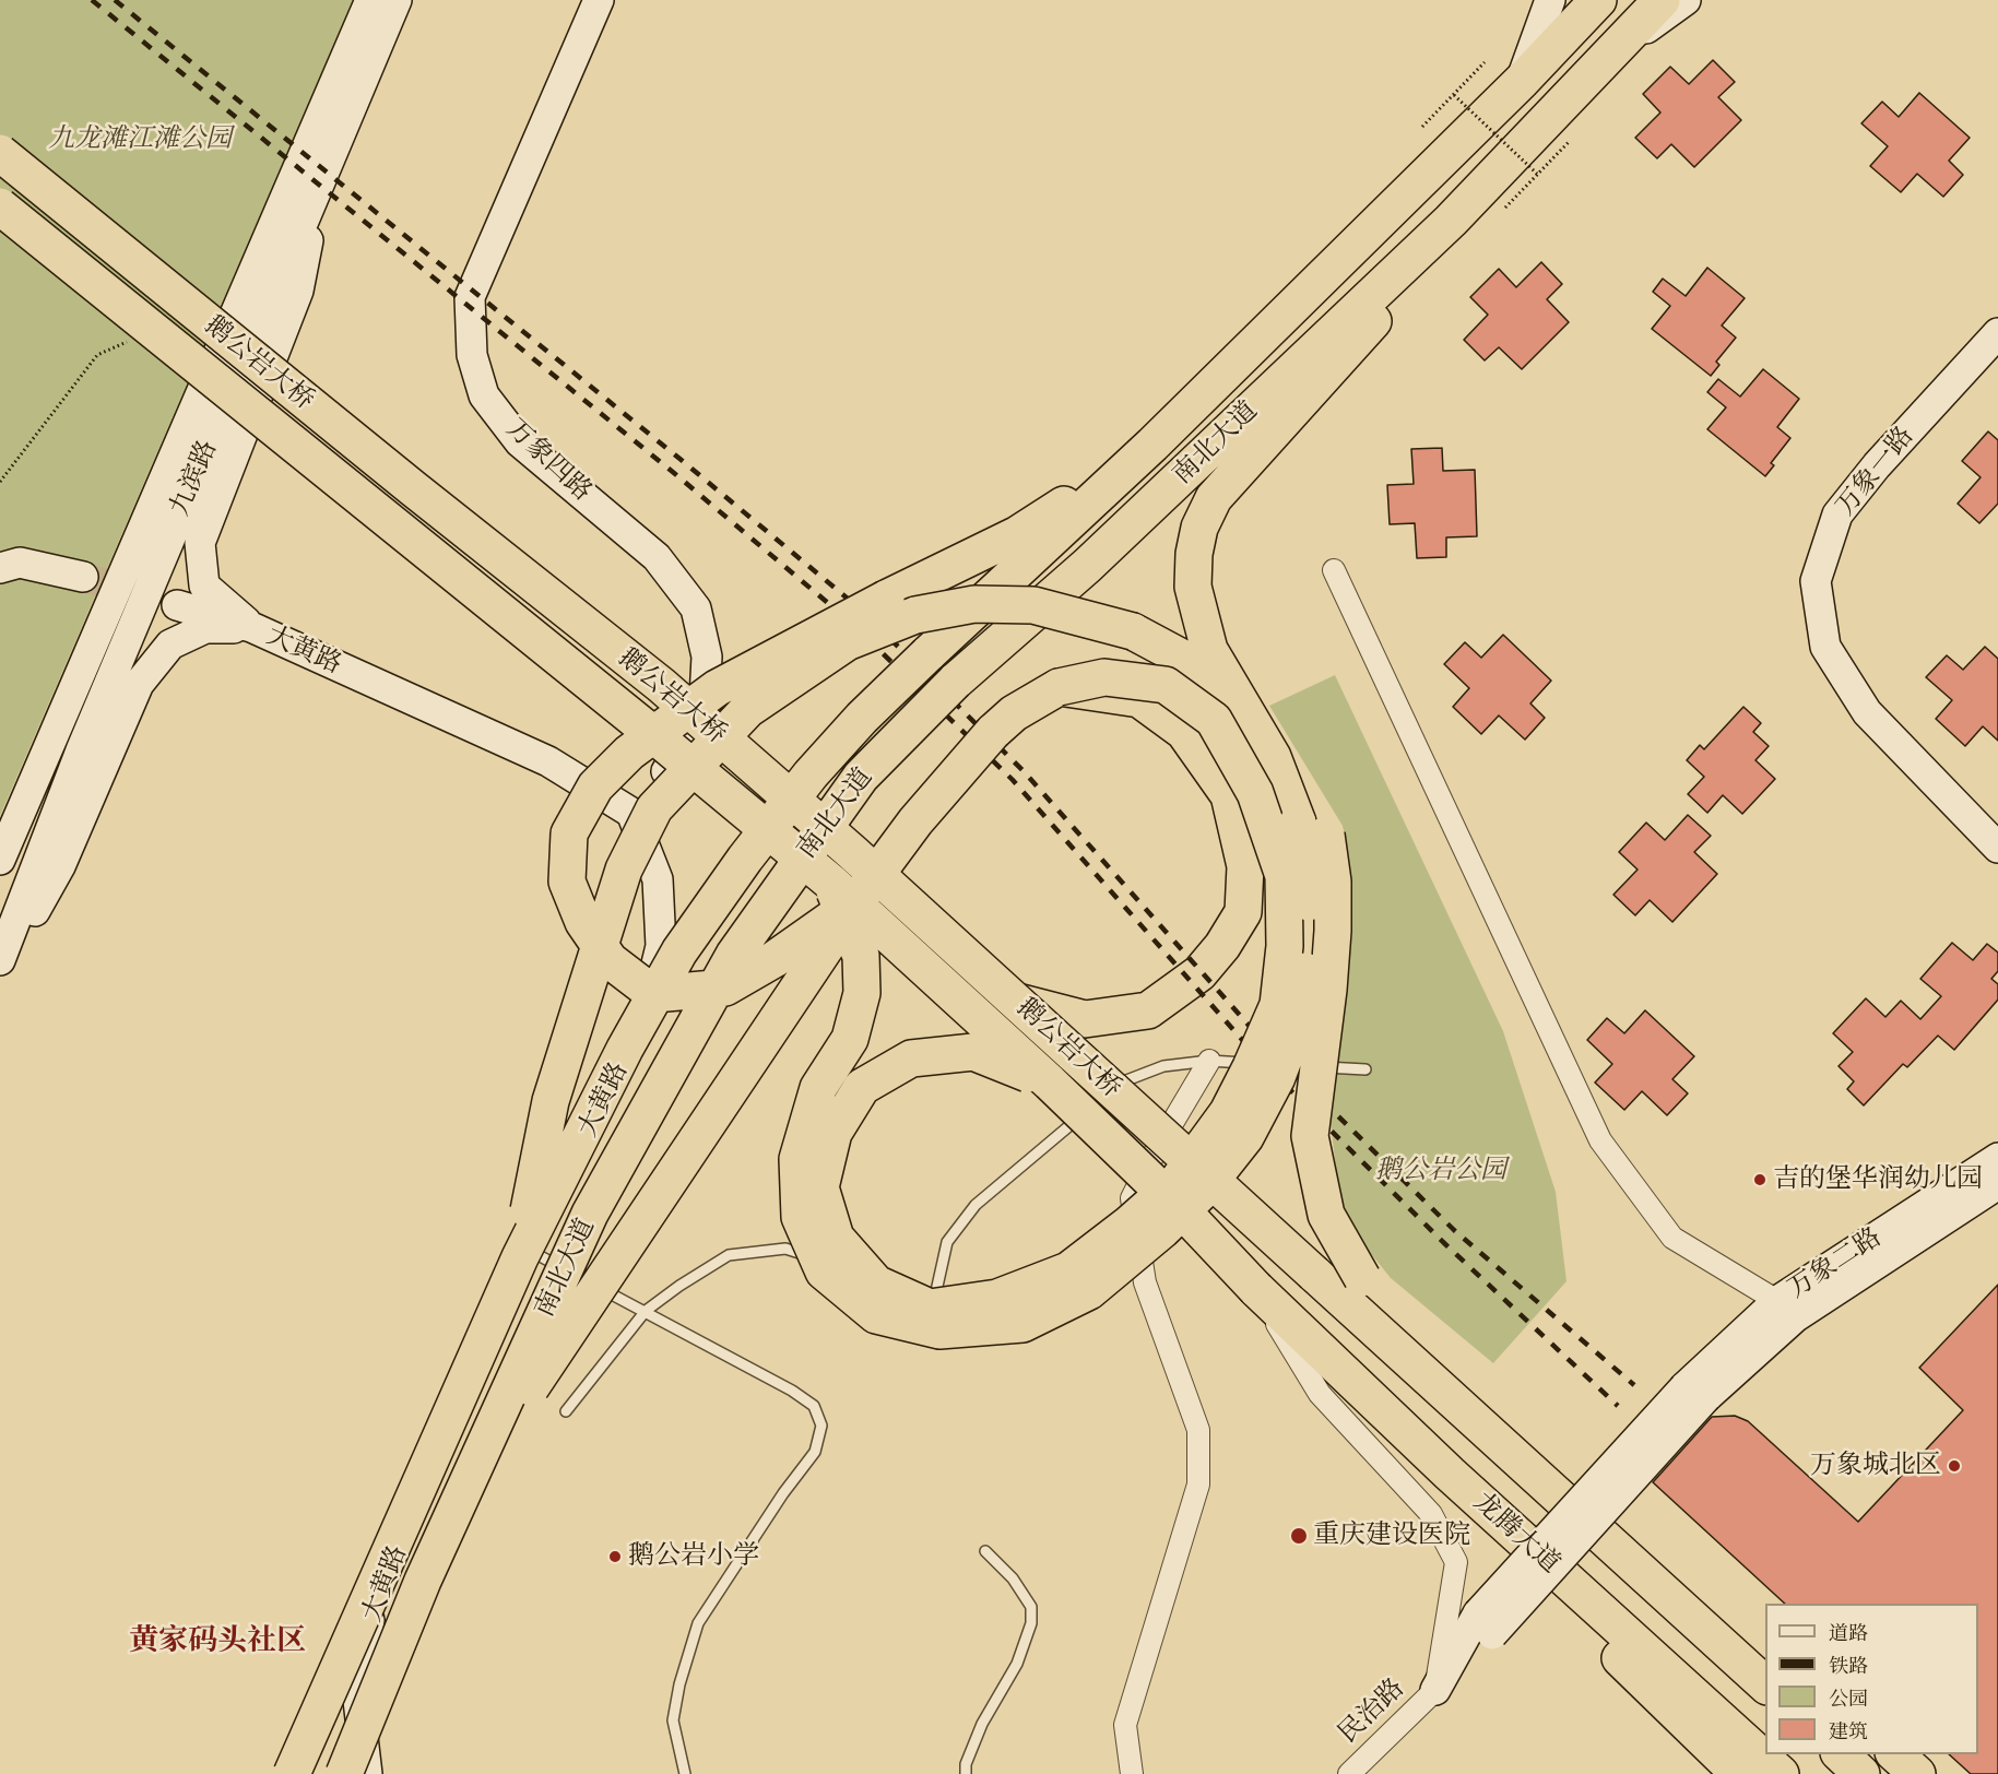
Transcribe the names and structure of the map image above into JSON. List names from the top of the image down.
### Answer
{
  "streets": {
    "highway": ["鹅公岩大桥", "南北大道", "龙腾大道"],
    "main road": [
      "万象四路",
      "万象一路",
      "九滨路",
      "大黄路",
      "万象二路"
    ],
    "street": ["民治路"]
  },
  "crossings": [
    ["鹅公岩大桥", "龙腾大道"],
    ["南北大道", "大黄路"],
    ["万象四路", "大黄路"]
  ],
  "districts": ["黄家码头社区"],
  "parks": ["九龙滩江滩公园", "鹅公岩公园"],
  "places": [
    "吉的堡华润幼儿园",
    "万象城北区",
    "重庆建设医院",
    "鹅公岩小学"
  ],
  "legend": [
    "道路",
    "铁路",
    "公园",
    "建筑"
  ]
}
